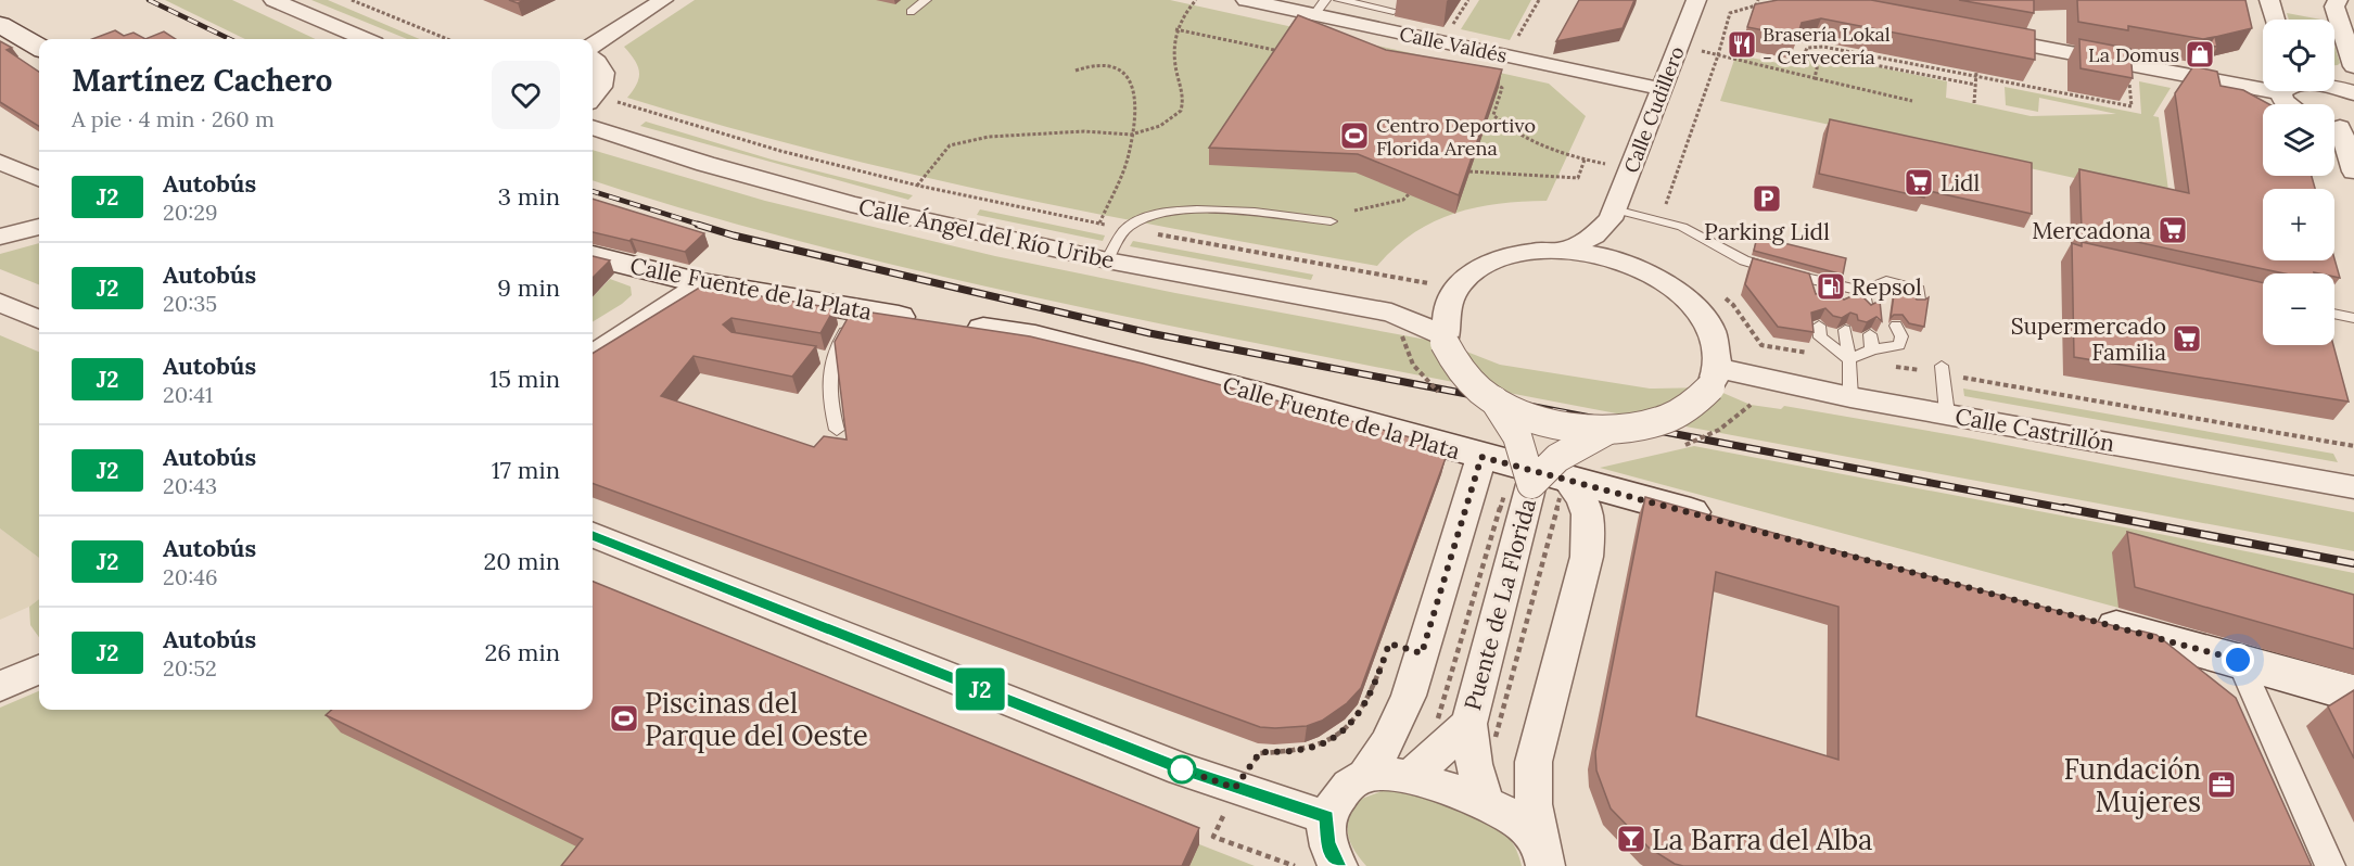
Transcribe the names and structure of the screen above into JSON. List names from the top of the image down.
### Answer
{
  "streets": {
    "main road": ["Calle Fuente de la Plata"],
    "street": [
      "Calle Valdés",
      "Calle Cudillero",
      "Calle Ángel del Río Uribe",
      "Calle Castrillón",
      "Puente de La Florida"
    ]
  },
  "crossings": [
    ["Calle Valdés", "Calle Cudillero"],
    ["Calle Cudillero", "Calle Ángel del Río Uribe"],
    ["Calle Cudillero", "Calle Castrillón"],
    ["Calle Cudillero", "Puente de La Florida"],
    ["Calle Ángel del Río Uribe", "Calle Castrillón"],
    ["Calle Ángel del Río Uribe", "Puente de La Florida"],
    ["Calle Fuente de la Plata", "Puente de La Florida"],
    ["Calle Castrillón", "Puente de La Florida"]
  ],
  "places": {
    "restaurant": ["Brasería Lokal - Cervecería"],
    "shop": ["La Domus"],
    "sports": ["Centro Deportivo Florida Arena", "Piscinas del Parque del Oeste"],
    "supermarket": ["Lidl", "Mercadona", "Supermercado Familia"],
    "parking": ["Parking Lidl"],
    "fuel station": ["Repsol"],
    "office": ["Fundación Mujeres"],
    "bar": ["La Barra del Alba"]
  },
  "lines": ["bus line J2"],
  "page": {
    "on_map": "J2",
    "map_buttons": ["+", "−"],
    "heading": ["Martínez Cachero", "A pie · 4 min · 260 m"],
    "list": [
      {
        "mark": "J2",
        "name": "Autobús",
        "note": "20:29",
        "value": "3 min"
      },
      {
        "mark": "J2",
        "name": "Autobús",
        "note": "20:35",
        "value": "9 min"
      },
      {
        "mark": "J2",
        "name": "Autobús",
        "note": "20:41",
        "value": "15 min"
      },
      {
        "mark": "J2",
        "name": "Autobús",
        "note": "20:43",
        "value": "17 min"
      },
      {
        "mark": "J2",
        "name": "Autobús",
        "note": "20:46",
        "value": "20 min"
      },
      {
        "mark": "J2",
        "name": "Autobús",
        "note": "20:52",
        "value": "26 min"
      }
    ]
  }
}
